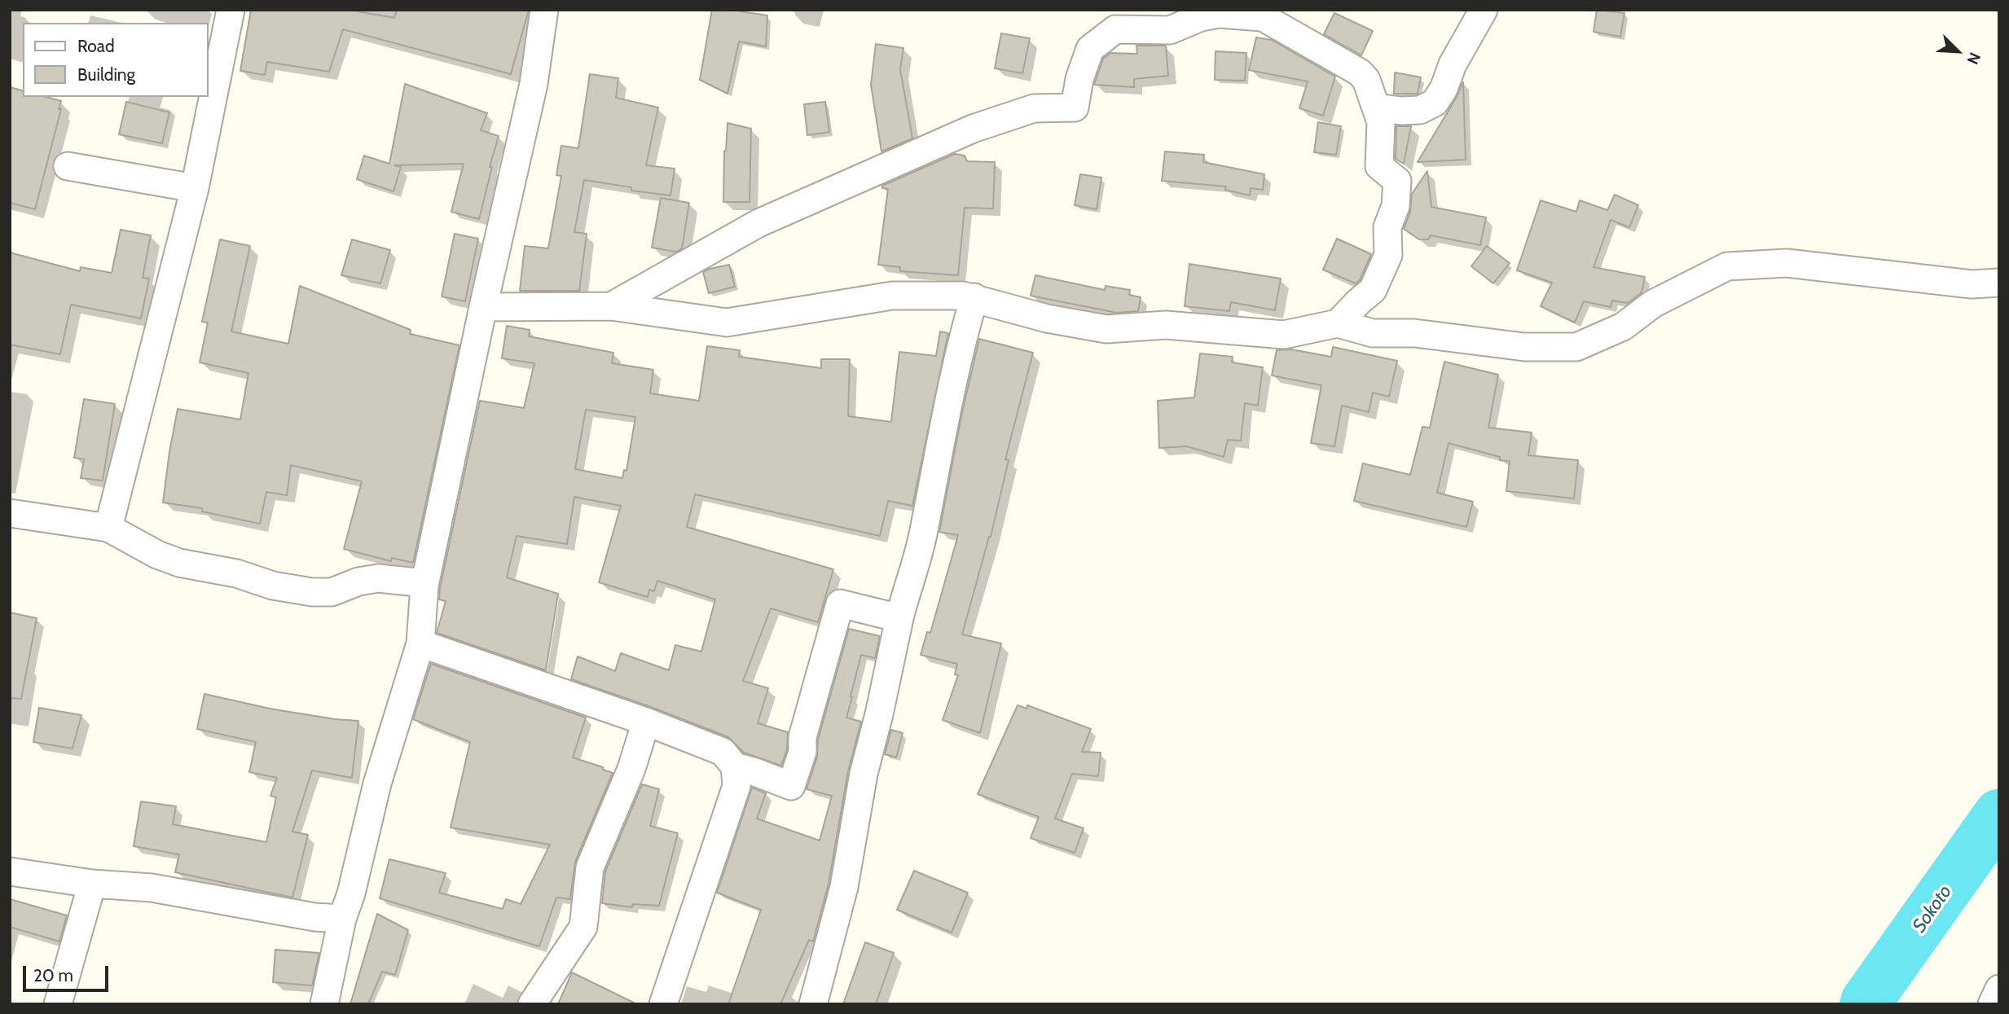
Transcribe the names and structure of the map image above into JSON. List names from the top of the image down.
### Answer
{
  "water": ["Sokoto"],
  "legend": ["Road", "Building"],
  "scale_bar": "20 m",
  "north": "bottom right"
}
